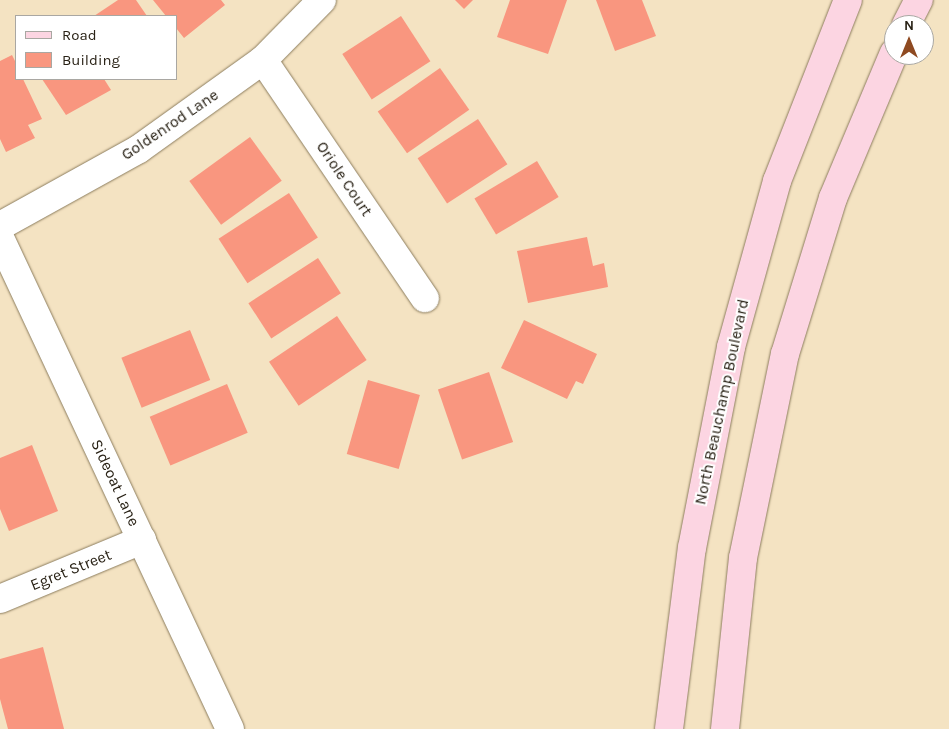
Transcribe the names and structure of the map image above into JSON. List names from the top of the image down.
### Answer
{
  "streets": {
    "street": [
      "Goldenrod Lane",
      "Oriole Court",
      "North Beauchamp Boulevard",
      "Sideoat Lane",
      "Egret Street"
    ]
  },
  "crossings": [
    ["Goldenrod Lane", "Oriole Court"],
    ["Sideoat Lane", "Egret Street"]
  ],
  "legend": ["Road", "Building"],
  "north": "top"
}
